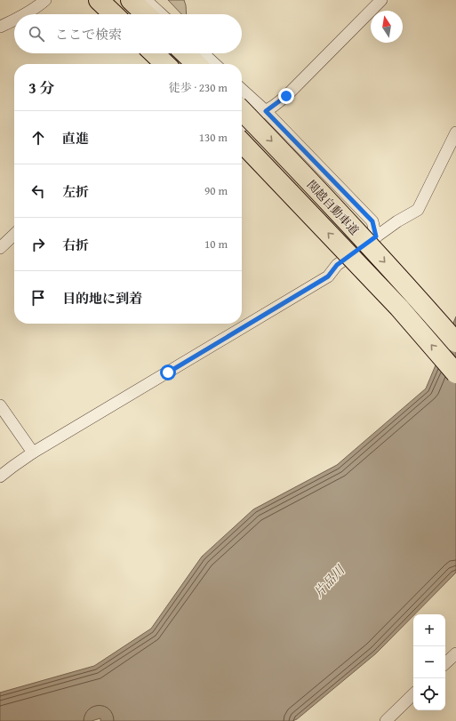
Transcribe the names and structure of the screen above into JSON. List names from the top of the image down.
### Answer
{
  "streets": {
    "highway": ["関越自動車道"]
  },
  "water": ["片品川"],
  "north": "top",
  "page": {
    "search": "ここで検索",
    "heading": ["3 分", "徒歩 · 230 m"],
    "list": [
      ["直進", "130 m"],
      ["左折", "90 m"],
      ["右折", "10 m"],
      "目的地に到着"
    ],
    "map_buttons": ["+", "−"]
  }
}
